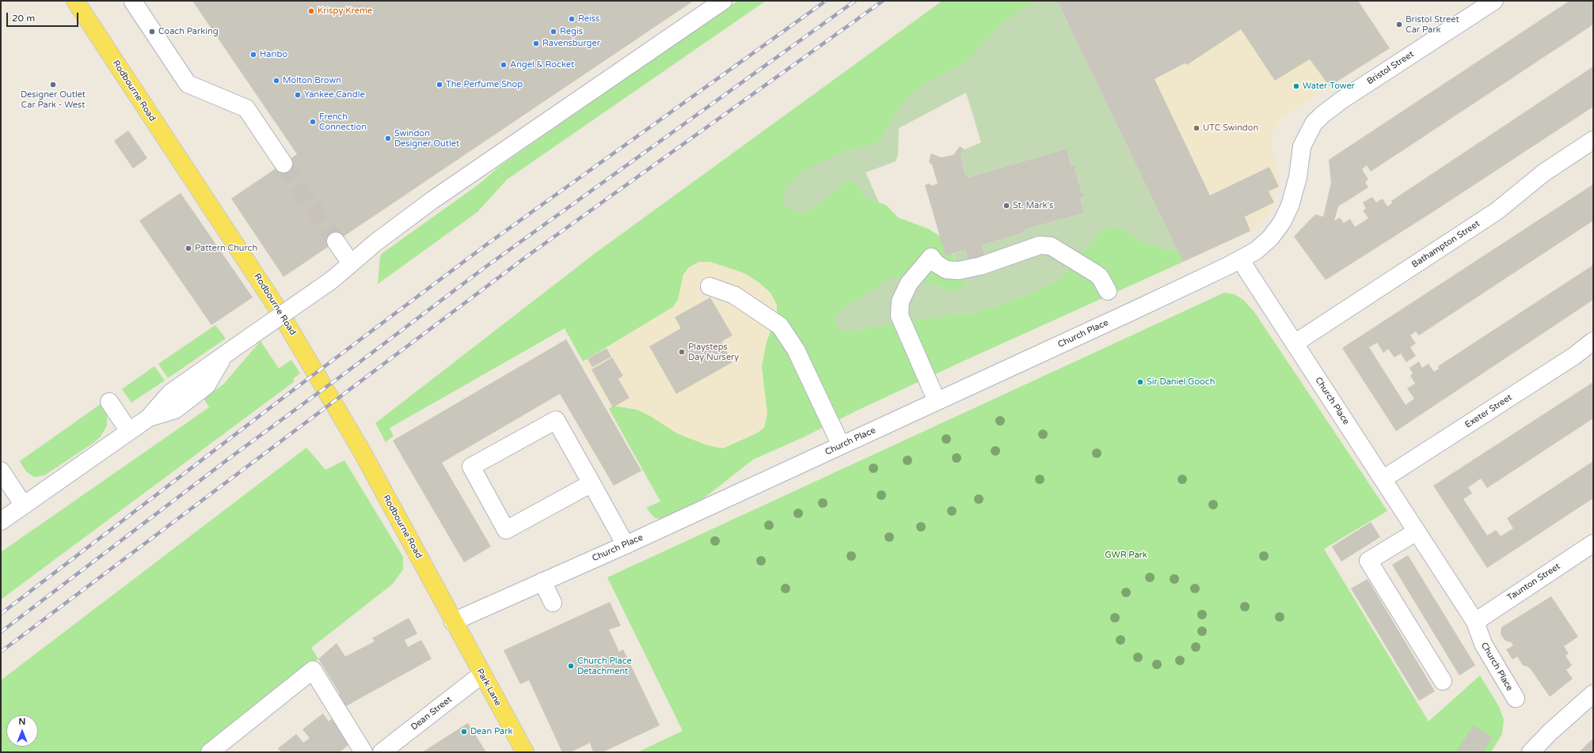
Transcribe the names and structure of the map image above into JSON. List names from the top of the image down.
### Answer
{
  "streets": {
    "main road": ["Rodbourne Road", "Park Lane"],
    "street": [
      "Bristol Street",
      "Bathampton Street",
      "Church Place",
      "Exeter Street",
      "Taunton Street",
      "Dean Street"
    ]
  },
  "crossings": [
    ["Bristol Street", "Church Place"],
    ["Rodbourne Road", "Church Place"],
    ["Rodbourne Road", "Park Lane"],
    ["Bathampton Street", "Church Place"],
    ["Church Place", "Exeter Street"],
    ["Church Place", "Taunton Street"],
    ["Church Place", "Park Lane"],
    ["Park Lane", "Dean Street"]
  ],
  "parks": ["GWR Park"],
  "places": [
    "Krispy Kreme",
    "Reiss",
    "Bristol Street Car Park",
    "Coach Parking",
    "Regis",
    "Ravensburger",
    "Haribo",
    "Angel & Rocket",
    "Molton Brown",
    "Designer Outlet Car Park - West",
    "The Perfume Shop",
    "Water Tower",
    "Yankee Candle",
    "French Connection",
    "UTC Swindon",
    "Swindon Designer Outlet",
    "St. Mark's",
    "Pattern Church",
    "Playsteps Day Nursery",
    "Sir Daniel Gooch",
    "Church Place Detachment",
    "Dean Park"
  ],
  "scale_bar": "20 m",
  "north": "top"
}
